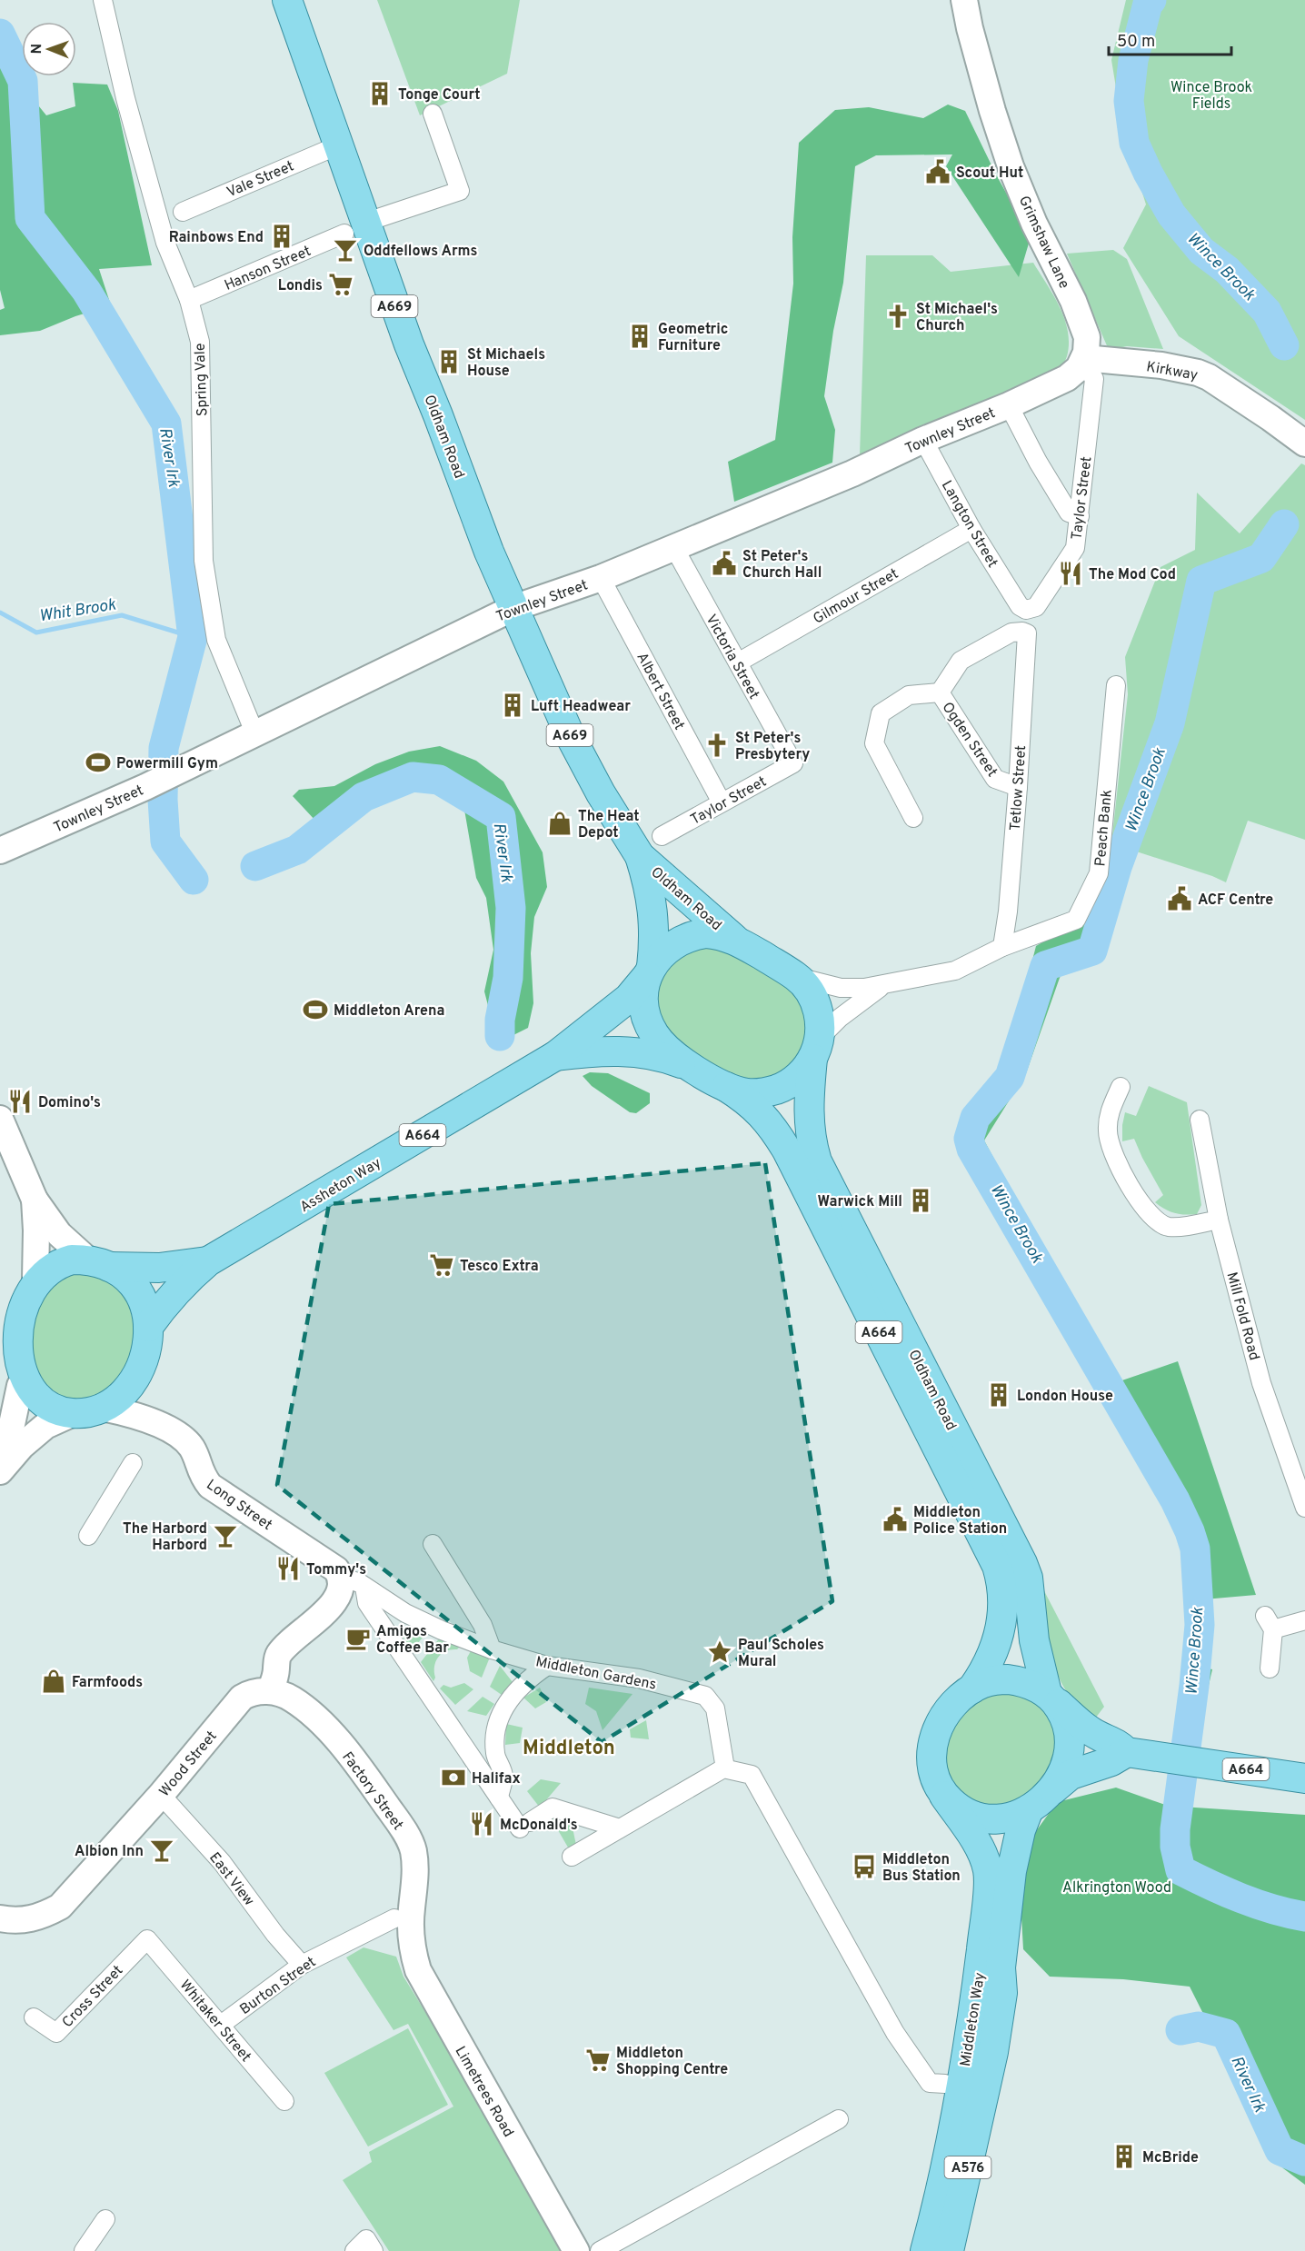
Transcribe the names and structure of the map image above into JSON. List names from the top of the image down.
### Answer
{
  "streets": {
    "main road": [
      "A669",
      "Oldham Road",
      "A664",
      "Assheton Way",
      "Middleton Way",
      "A576"
    ],
    "street": [
      "Vale Street",
      "Grimshaw Lane",
      "Hanson Street",
      "Kirkway",
      "Spring Vale",
      "Townley Street",
      "Taylor Street",
      "Langton Street",
      "Gilmour Street",
      "Victoria Street",
      "Albert Street",
      "Ogden Street",
      "Tetlow Street",
      "Peach Bank",
      "Mill Fold Road",
      "Long Street",
      "Middleton Gardens",
      "Wood Street",
      "Factory Street",
      "East View",
      "Burton Street",
      "Cross Street",
      "Whitaker Street",
      "Limetrees Road"
    ]
  },
  "crossings": [
    ["Vale Street", "Oldham Road"],
    ["Grimshaw Lane", "Kirkway"],
    ["Grimshaw Lane", "Townley Street"],
    ["Grimshaw Lane", "Taylor Street"],
    ["Hanson Street", "Spring Vale"],
    ["Hanson Street", "Oldham Road"],
    ["Kirkway", "Townley Street"],
    ["Kirkway", "Taylor Street"],
    ["Spring Vale", "Townley Street"],
    ["Townley Street", "Oldham Road"],
    ["Townley Street", "Taylor Street"],
    ["Townley Street", "Langton Street"],
    ["Townley Street", "Victoria Street"],
    ["Townley Street", "Albert Street"],
    ["Oldham Road", "Peach Bank"],
    ["Oldham Road", "A664"],
    ["Oldham Road", "Assheton Way"],
    ["Oldham Road", "Middleton Way"],
    ["Taylor Street", "Langton Street"],
    ["Taylor Street", "Victoria Street"],
    ["Taylor Street", "Albert Street"],
    ["Langton Street", "Gilmour Street"],
    ["Gilmour Street", "Victoria Street"],
    ["Ogden Street", "Tetlow Street"],
    ["Tetlow Street", "Peach Bank"],
    ["Peach Bank", "A664"],
    ["Peach Bank", "Assheton Way"],
    ["A664", "Assheton Way"],
    ["A664", "Long Street"],
    ["A664", "Middleton Way"],
    ["Assheton Way", "Long Street"],
    ["Long Street", "Middleton Gardens"],
    ["Wood Street", "Factory Street"],
    ["Wood Street", "East View"],
    ["Factory Street", "Burton Street"],
    ["Factory Street", "Limetrees Road"],
    ["East View", "Burton Street"],
    ["Burton Street", "Whitaker Street"],
    ["Burton Street", "Limetrees Road"],
    ["Cross Street", "Whitaker Street"]
  ],
  "districts": ["Middleton"],
  "water": ["Wince Brook", "River Irk", "Whit Brook"],
  "parks": ["Wince Brook Fields", "Alkrington Wood"],
  "places": {
    "building": [
      "Tonge Court",
      "Rainbows End",
      "Geometric Furniture",
      "St Michaels House",
      "Luft Headwear",
      "Warwick Mill",
      "London House",
      "McBride"
    ],
    "public building": [
      "Scout Hut",
      "St Peter's Church Hall",
      "ACF Centre",
      "Middleton Police Station"
    ],
    "bar": ["Oddfellows Arms", "The Harbord Harbord", "Albion Inn"],
    "supermarket": ["Londis", "Tesco Extra", "Middleton Shopping Centre"],
    "church": ["St Michael's Church", "St Peter's Presbytery"],
    "restaurant": [
      "The Mod Cod",
      "Domino's",
      "Tommy's",
      "McDonald's"
    ],
    "sports": ["Powermill Gym", "Middleton Arena"],
    "shop": ["The Heat Depot", "Farmfoods"],
    "cafe": ["Amigos Coffee Bar"],
    "place": ["Paul Scholes Mural"],
    "bank": ["Halifax"],
    "bus stop": ["Middleton Bus Station"]
  },
  "scale_bar": "50 m",
  "north": "left"
}
